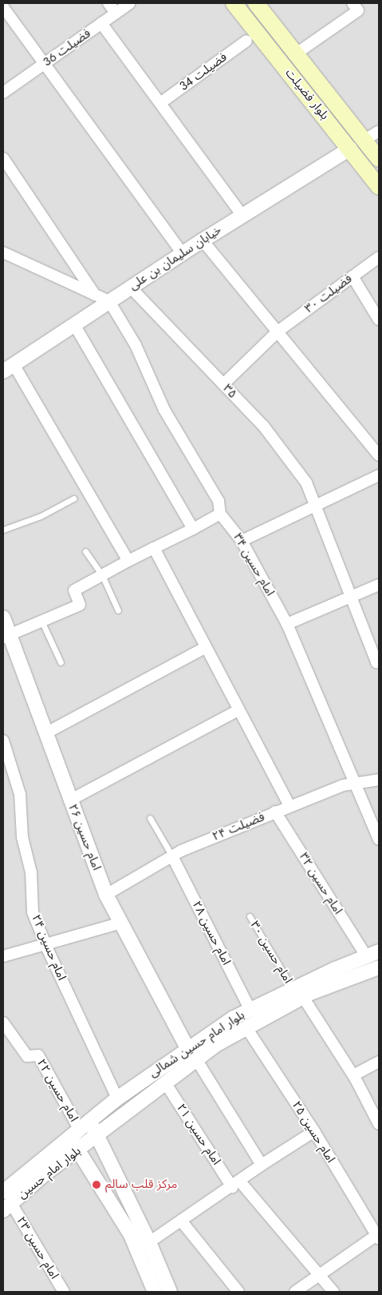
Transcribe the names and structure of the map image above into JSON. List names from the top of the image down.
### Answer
{
  "streets": {
    "main road": ["بلوار فضیلت"],
    "street": [
      "فضیلت 36",
      "فضیلت 34",
      "خیابان سلیمان بن علی",
      "فضیلت ۳۰",
      "۳۵",
      "امام حسین ۳۴",
      "فضیلت ۲۴",
      "امام حسین ۲۶",
      "امام حسین ۳۲",
      "امام حسین ۲۸",
      "امام حسین ۲۴",
      "بلوار امام حسین شمالی",
      "امام حسین ۲۲",
      "امام حسین ۲۵",
      "امام حسین ۲۱",
      "بلوار امام حسین",
      "امام حسین ۲۳"
    ],
    "lane": ["امام حسین ۳۰"]
  },
  "crossings": [
    ["بلوار فضیلت", "خیابان سلیمان بن علی"],
    ["خیابان سلیمان بن علی", "۳۵"],
    ["خیابان سلیمان بن علی", "امام حسین ۳۴"],
    ["فضیلت ۳۰", "۳۵"],
    ["امام حسین ۳۴", "فضیلت ۲۴"],
    ["فضیلت ۲۴", "امام حسین ۲۶"],
    ["فضیلت ۲۴", "امام حسین ۳۲"],
    ["فضیلت ۲۴", "امام حسین ۲۸"],
    ["امام حسین ۲۶", "بلوار امام حسین شمالی"],
    ["امام حسین ۳۲", "بلوار امام حسین شمالی"],
    ["امام حسین ۲۸", "بلوار امام حسین شمالی"],
    ["امام حسین ۲۴", "بلوار امام حسین شمالی"],
    ["امام حسین ۳۰", "بلوار امام حسین شمالی"],
    ["بلوار امام حسین شمالی", "امام حسین ۲۲"],
    ["بلوار امام حسین شمالی", "امام حسین ۲۵"],
    ["بلوار امام حسین شمالی", "امام حسین ۲۱"],
    ["بلوار امام حسین شمالی", "بلوار امام حسین"],
    ["بلوار امام حسین شمالی", "امام حسین ۲۳"],
    ["بلوار امام حسین", "امام حسین ۲۳"]
  ],
  "places": ["مرکز قلب سالم"]
}
